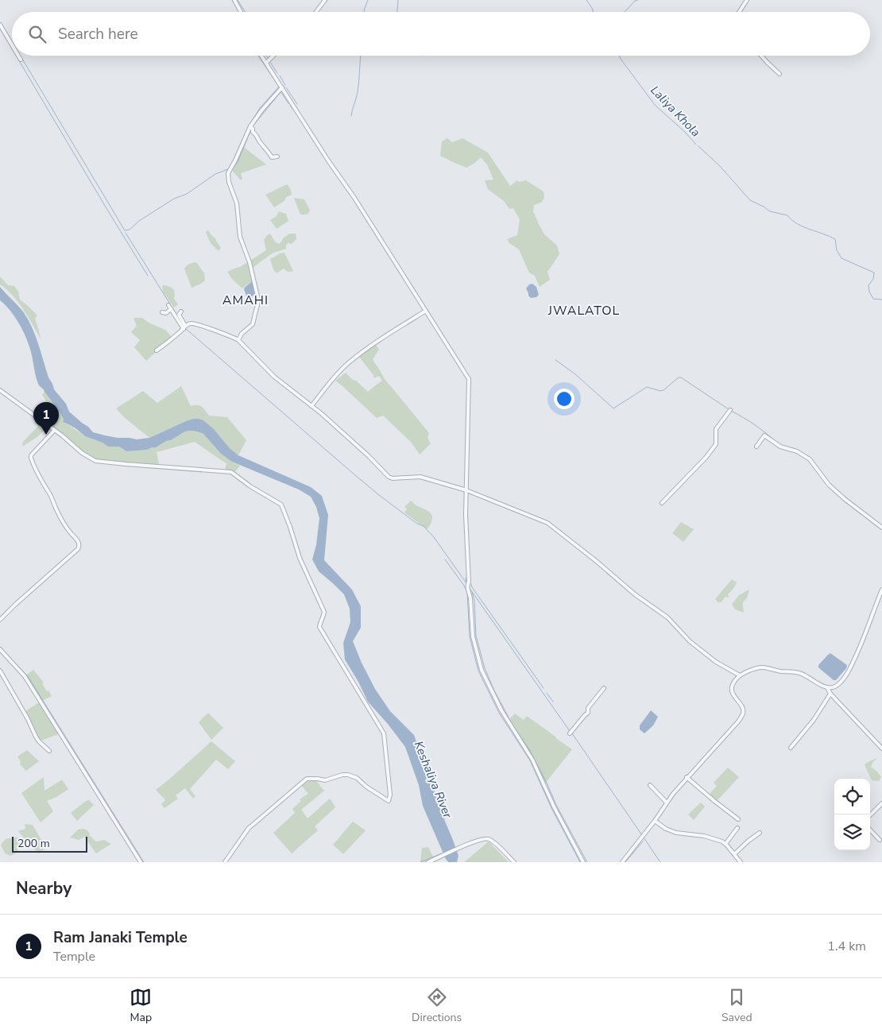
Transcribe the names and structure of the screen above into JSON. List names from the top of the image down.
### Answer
{
  "districts": ["AMAHI", "JWALATOL"],
  "water": ["Laliya Khola", "Keshaliya River"],
  "scale_bar": "200 m",
  "page": {
    "search": "Search here",
    "pins": "1",
    "scale": "200 m",
    "heading": "Nearby",
    "list": [
      {
        "mark": "1",
        "name": "Ram Janaki Temple",
        "note": "Temple",
        "value": "1.4 km"
      }
    ],
    "nav": ["Map", "Directions", "Saved"]
  }
}
